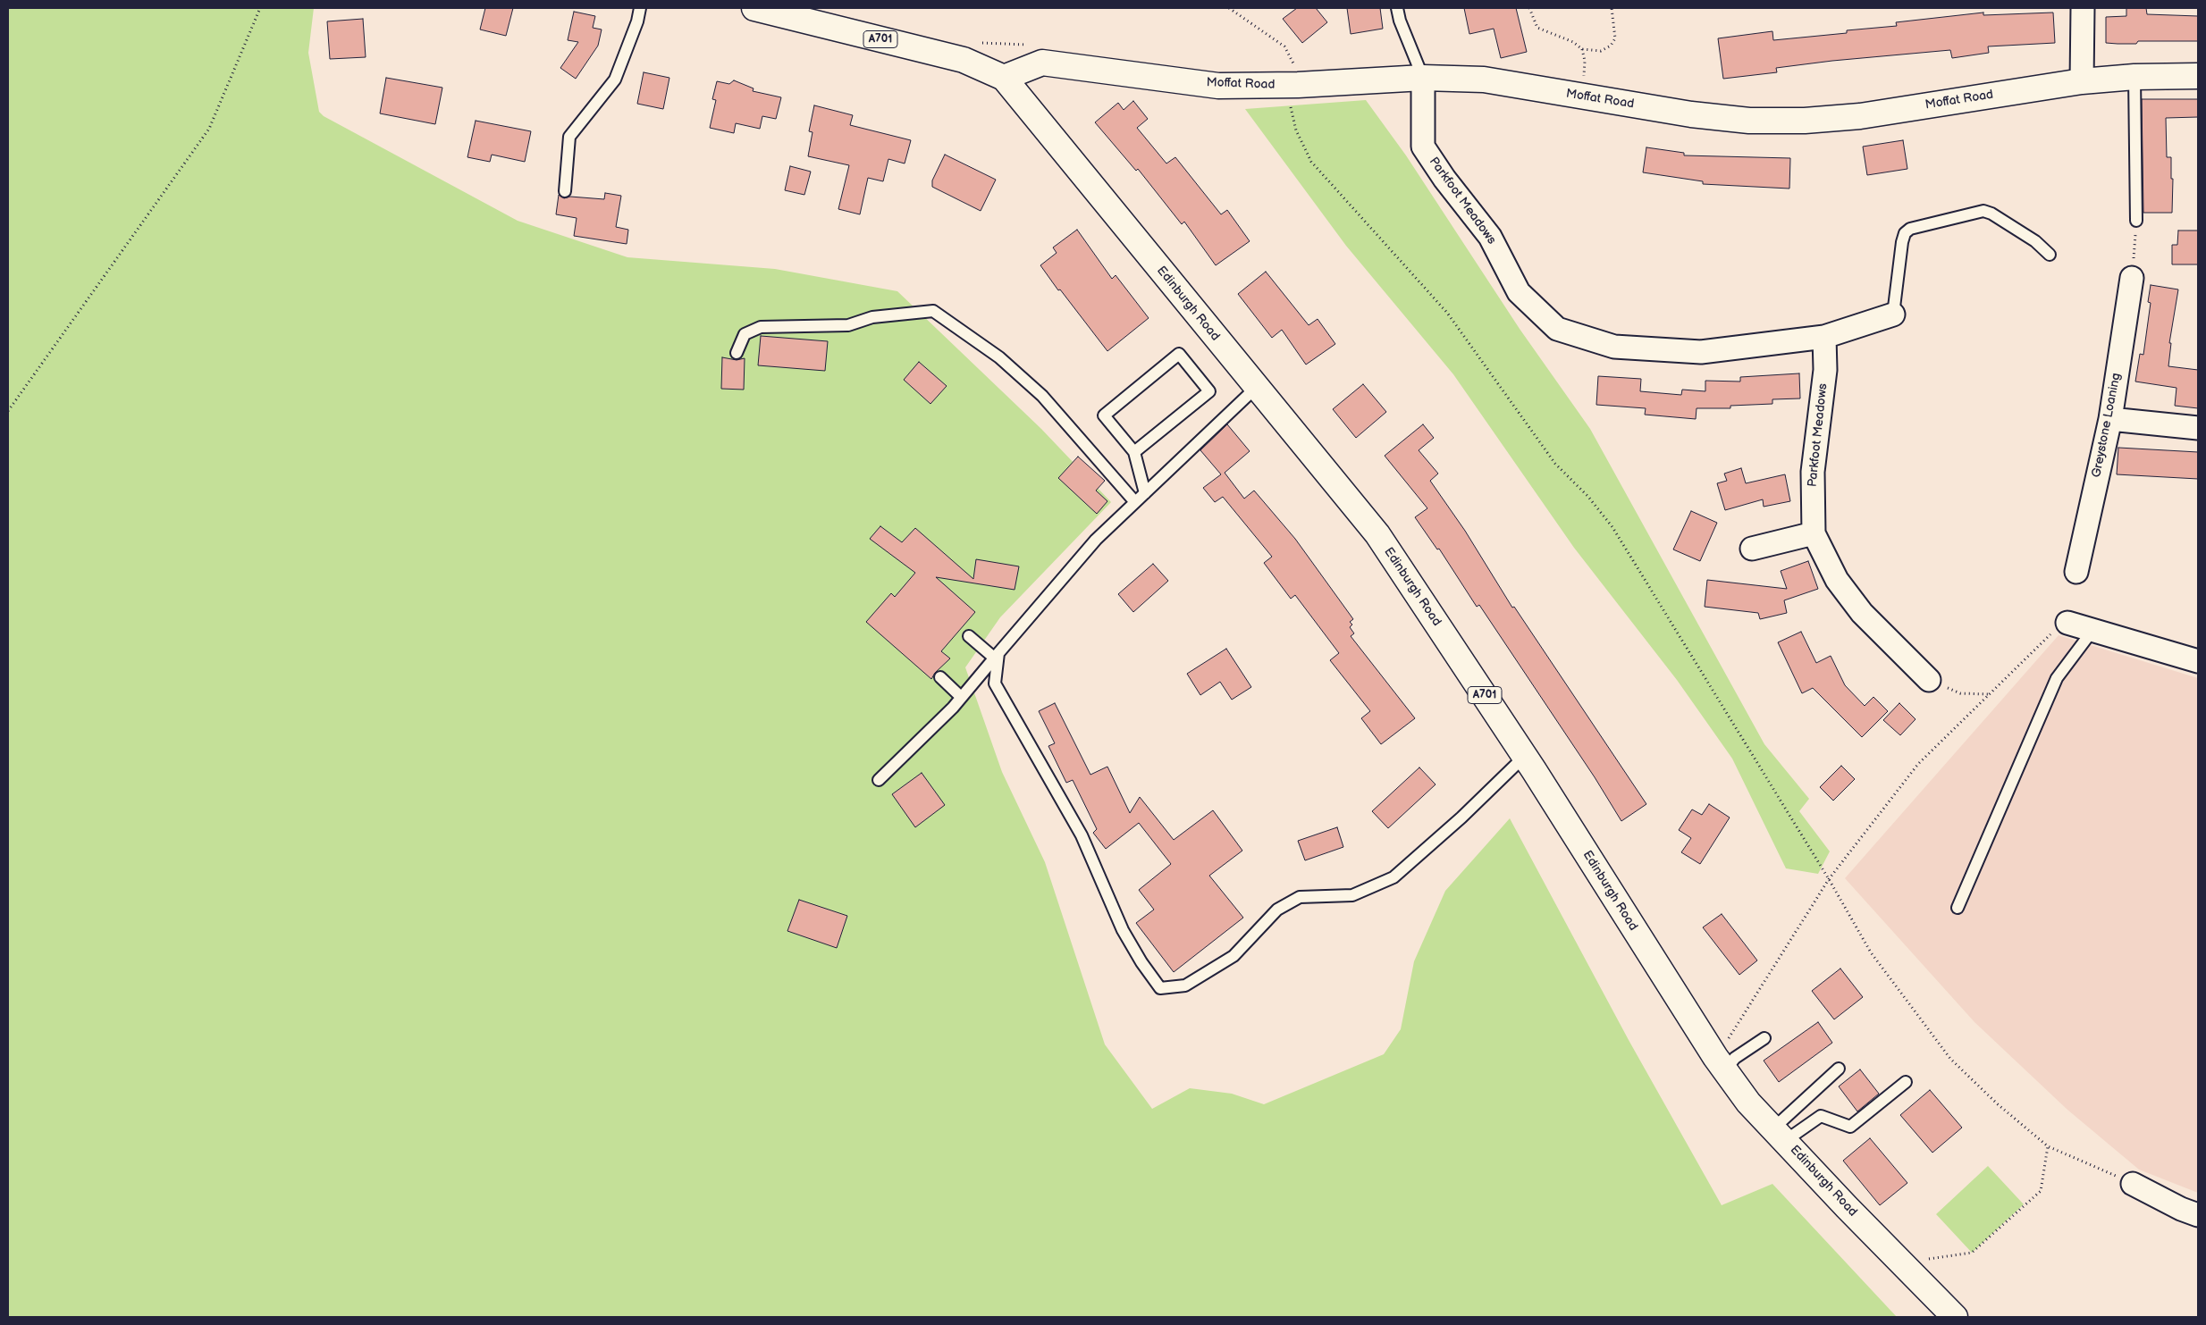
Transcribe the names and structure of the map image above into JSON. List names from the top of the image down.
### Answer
{
  "streets": {
    "main road": ["A701", "Moffat Road", "Edinburgh Road"],
    "street": ["Parkfoot Meadows", "Greystone Loaning"]
  },
  "crossings": [
    ["Moffat Road", "Parkfoot Meadows"],
    ["Moffat Road", "Edinburgh Road"]
  ]
}
